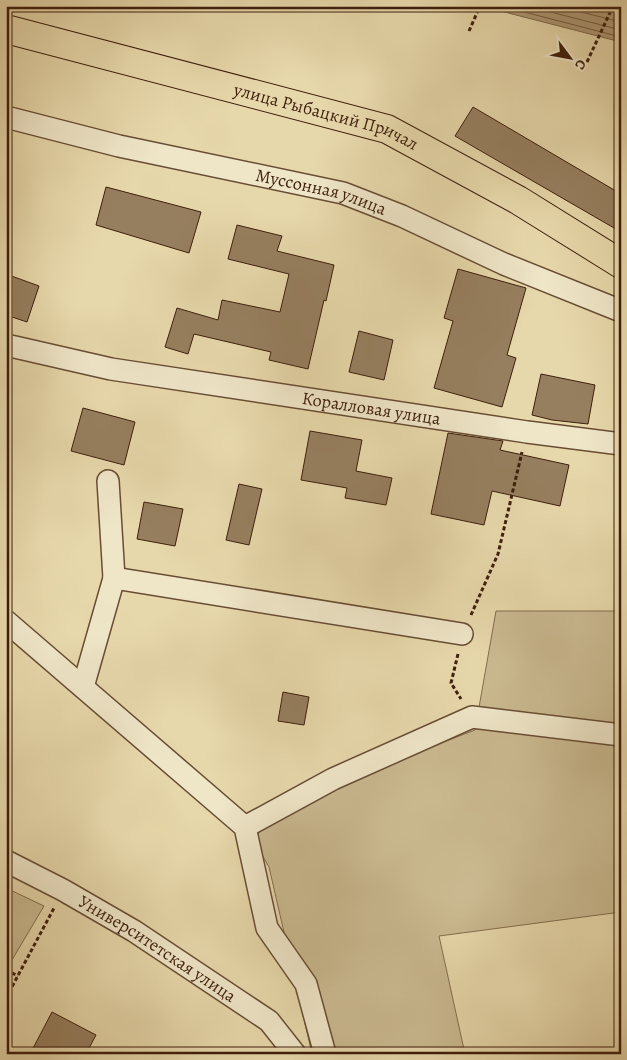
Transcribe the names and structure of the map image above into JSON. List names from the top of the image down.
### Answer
{
  "streets": {
    "main road": ["улица Рыбацкий Причал"],
    "street": ["Муссонная улица", "Коралловая улица", "Университетская улица"]
  },
  "north": "bottom right"
}
